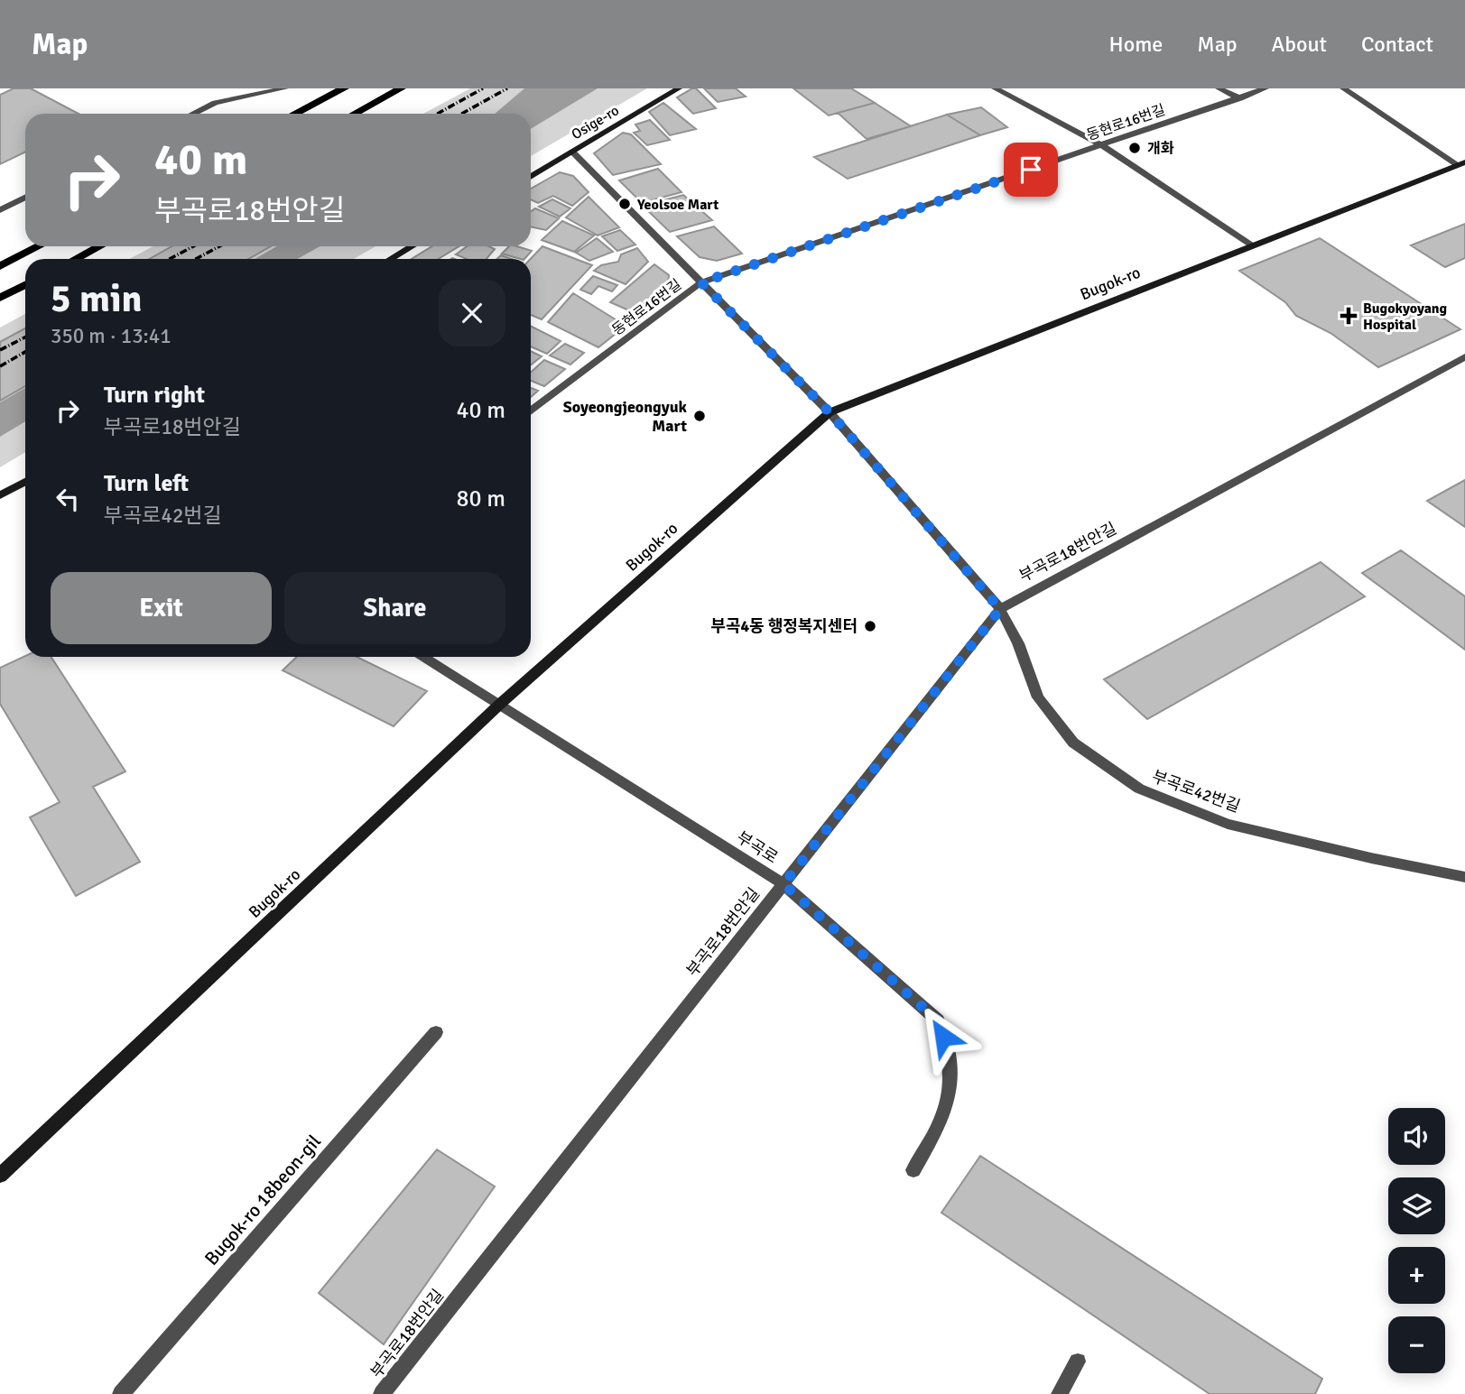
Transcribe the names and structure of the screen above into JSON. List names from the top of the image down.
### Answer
{
  "streets": {
    "main road": ["Osige-ro", "Bugok-ro"],
    "street": [
      "동현로16번길",
      "부곡로18번안길",
      "부곡로42번길",
      "부곡로",
      "Bugok-ro 18beon-gil"
    ]
  },
  "crossings": [
    ["Osige-ro", "부곡로42번길"],
    ["동현로16번길", "부곡로42번길"],
    ["Bugok-ro", "부곡로42번길"],
    ["Bugok-ro", "부곡로"],
    ["부곡로18번안길", "부곡로42번길"],
    ["부곡로18번안길", "부곡로"]
  ],
  "places": {
    "other": [
      "개화",
      "Yeolsoe Mart",
      "Soyeongjeongyuk Mart",
      "부곡4동 행정복지센터"
    ],
    "health": ["Bugokyoyang Hospital"]
  },
  "page": {
    "header": "Map",
    "nav": [
      "Home",
      "Map",
      "About",
      "Contact"
    ],
    "turn": ["40 m", "부곡로18번안길"],
    "heading": ["5 min", "350 m · 13:41"],
    "list": [
      {
        "name": "Turn right",
        "note": "부곡로18번안길",
        "value": "40 m"
      },
      {
        "name": "Turn left",
        "note": "부곡로42번길",
        "value": "80 m"
      }
    ],
    "buttons": ["Exit", "Share"],
    "map_buttons": ["+", "−"]
  }
}
